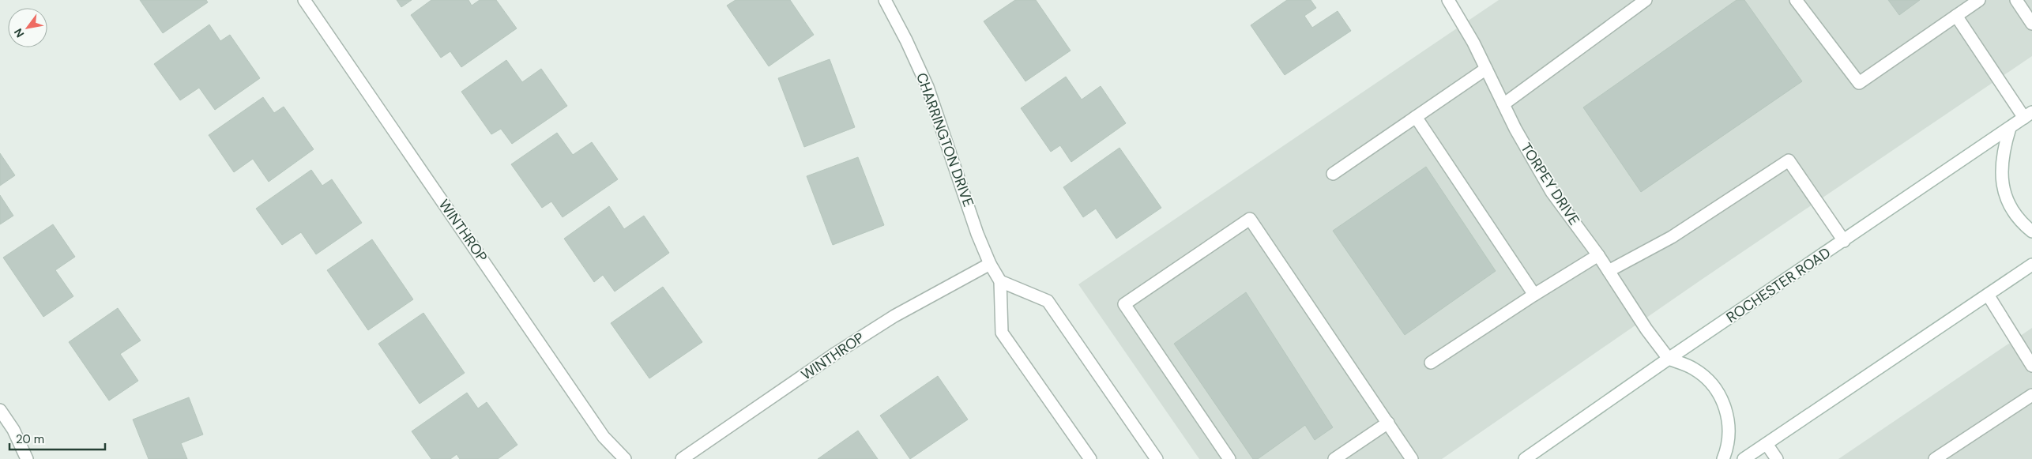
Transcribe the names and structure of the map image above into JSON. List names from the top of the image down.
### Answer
{
  "streets": {
    "street": [
      "CHARRINGTON DRIVE",
      "TORPEY DRIVE",
      "WINTHROP",
      "ROCHESTER ROAD"
    ]
  },
  "crossings": [
    ["CHARRINGTON DRIVE", "WINTHROP"],
    ["TORPEY DRIVE", "ROCHESTER ROAD"]
  ],
  "scale_bar": "20 m",
  "north": "bottom left"
}
